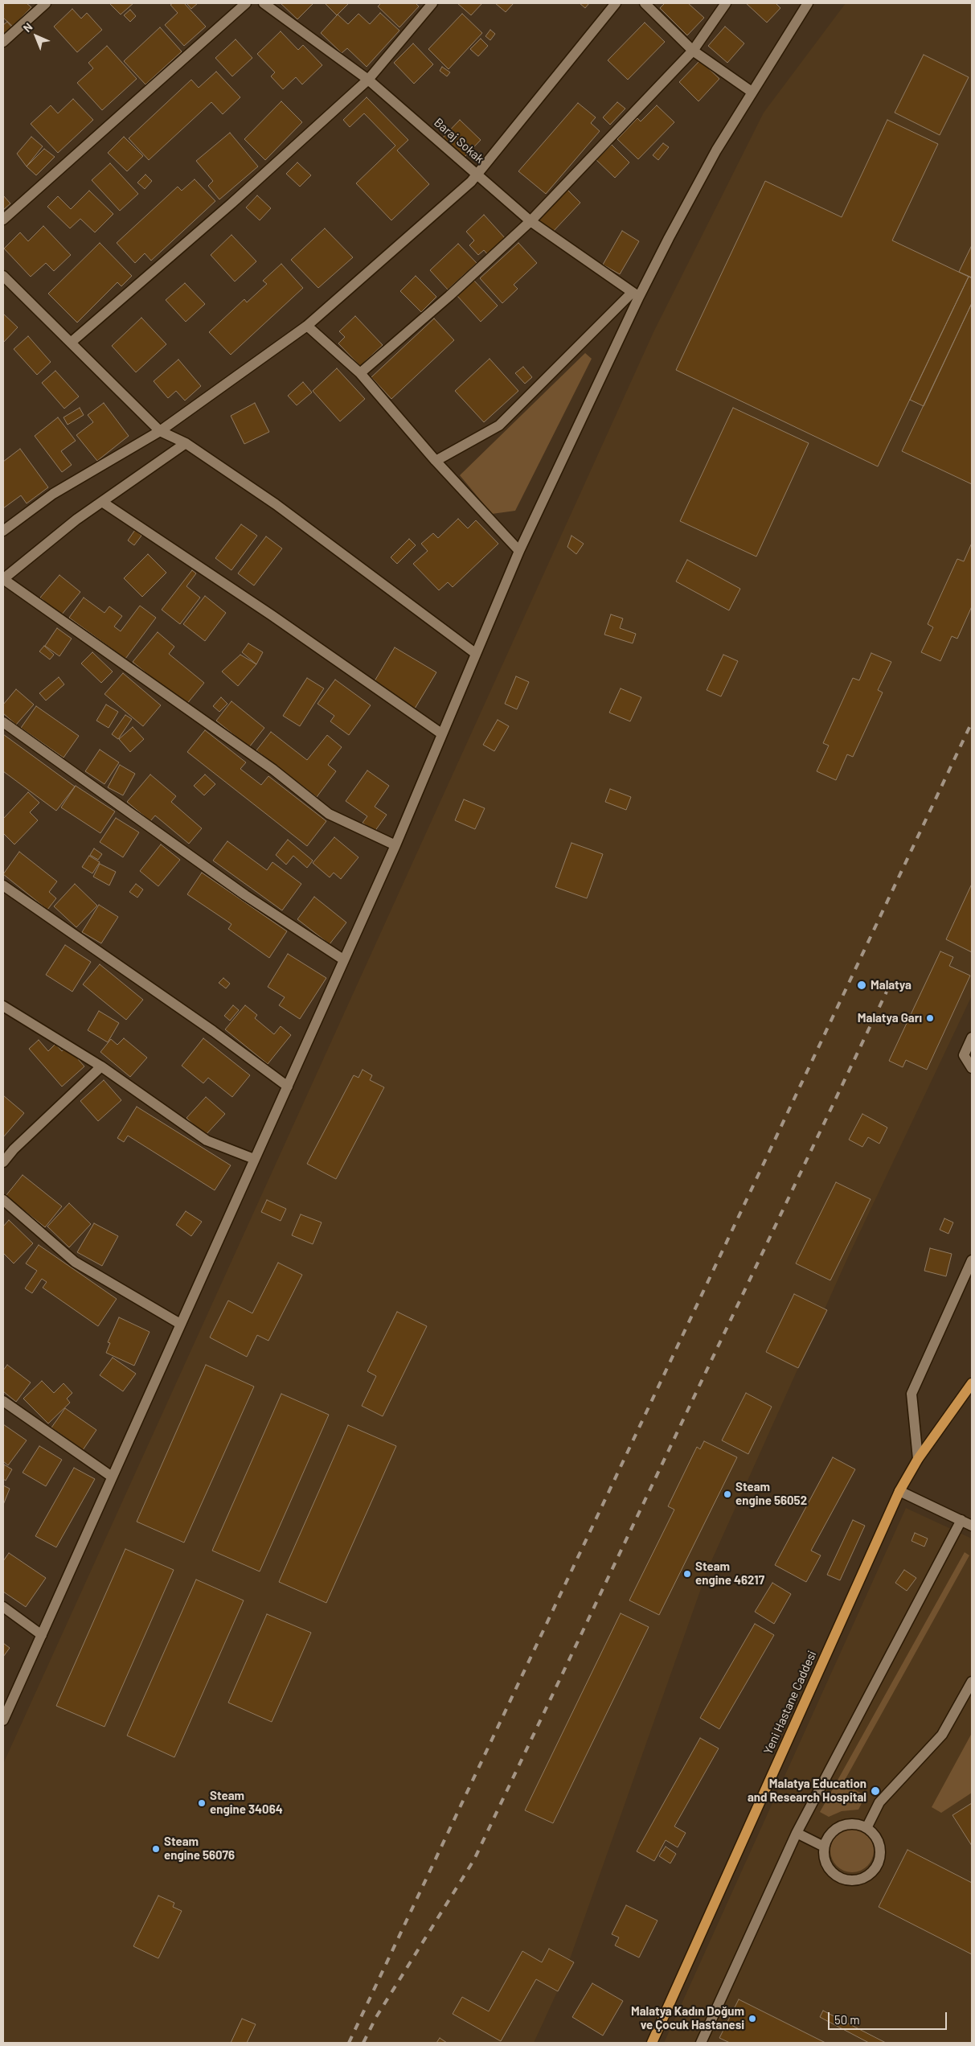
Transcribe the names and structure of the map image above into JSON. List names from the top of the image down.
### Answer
{
  "streets": {
    "main road": ["Yeni Hastane Caddesi"],
    "street": ["Baraj Sokak"]
  },
  "places": [
    "Malatya",
    "Malatya Garı",
    "Steam engine 56052",
    "Steam engine 46217",
    "Malatya Education and Research Hospital",
    "Steam engine 34064",
    "Steam engine 56076",
    "Malatya Kadın Doğum ve Çocuk Hastanesi"
  ],
  "scale_bar": "50 m",
  "north": "top left"
}
